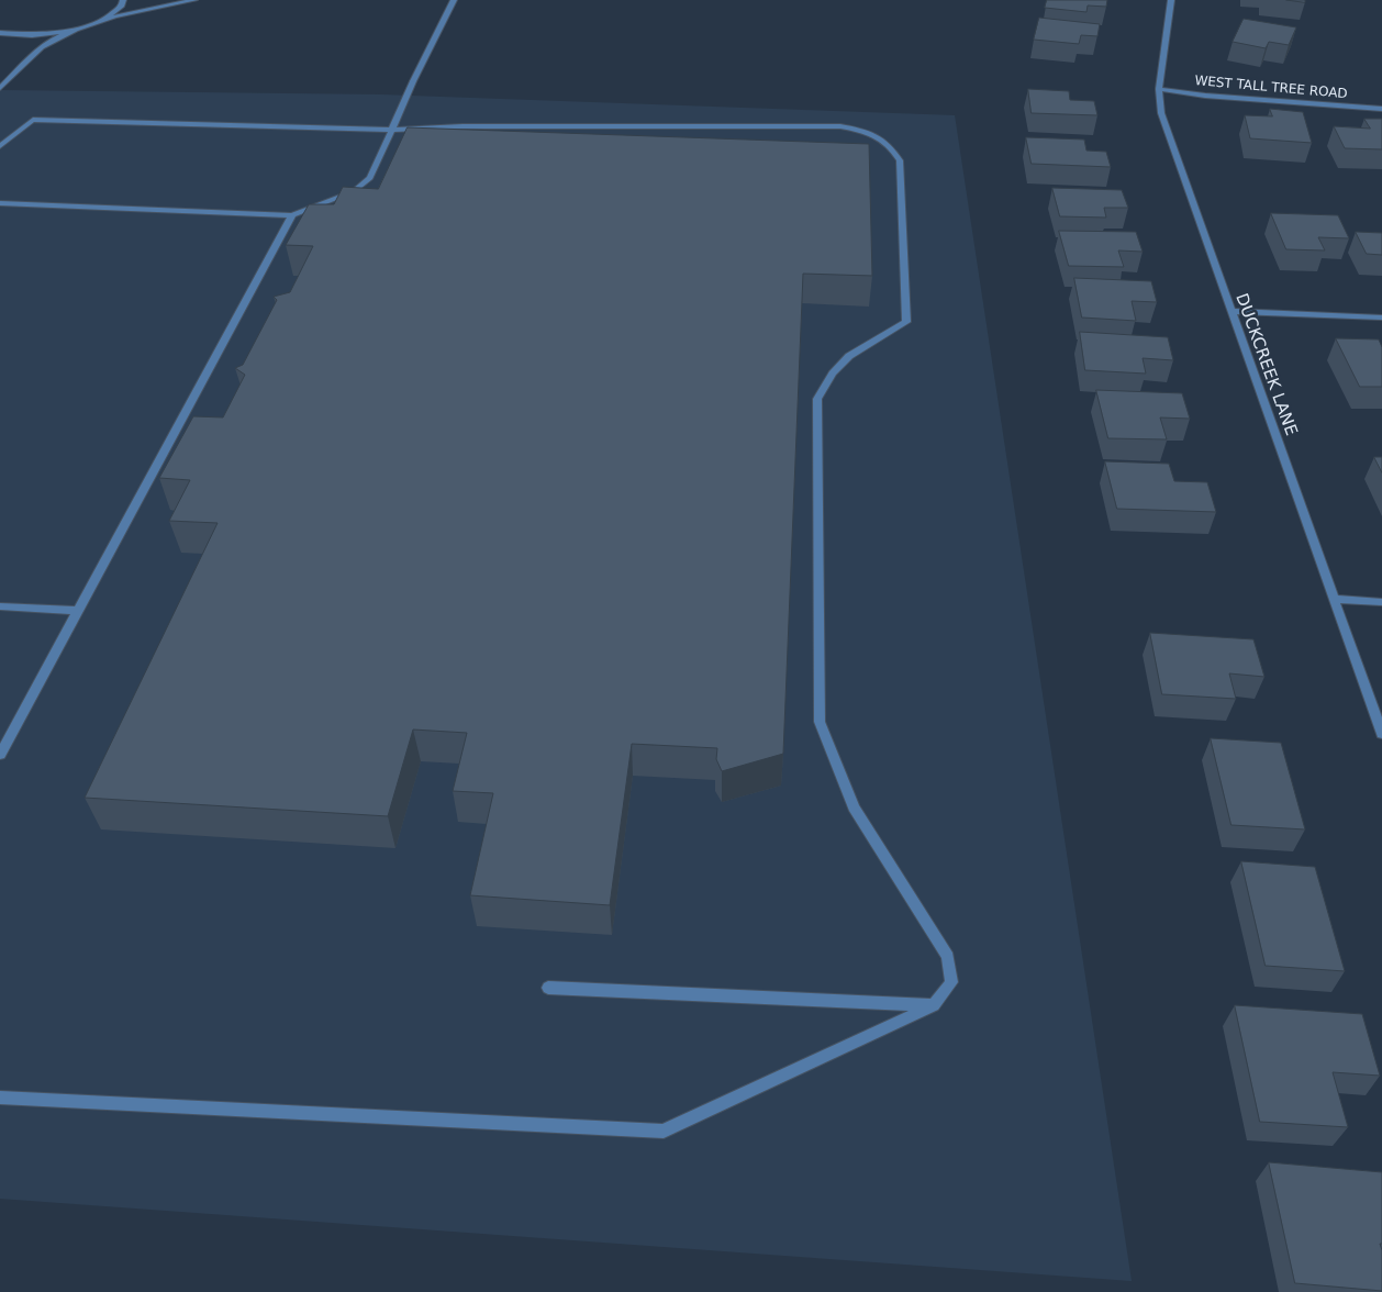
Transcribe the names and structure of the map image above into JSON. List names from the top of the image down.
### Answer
{
  "streets": {
    "street": ["WEST TALL TREE ROAD", "DUCKCREEK LANE"]
  },
  "crossings": [
    ["WEST TALL TREE ROAD", "DUCKCREEK LANE"]
  ]
}
